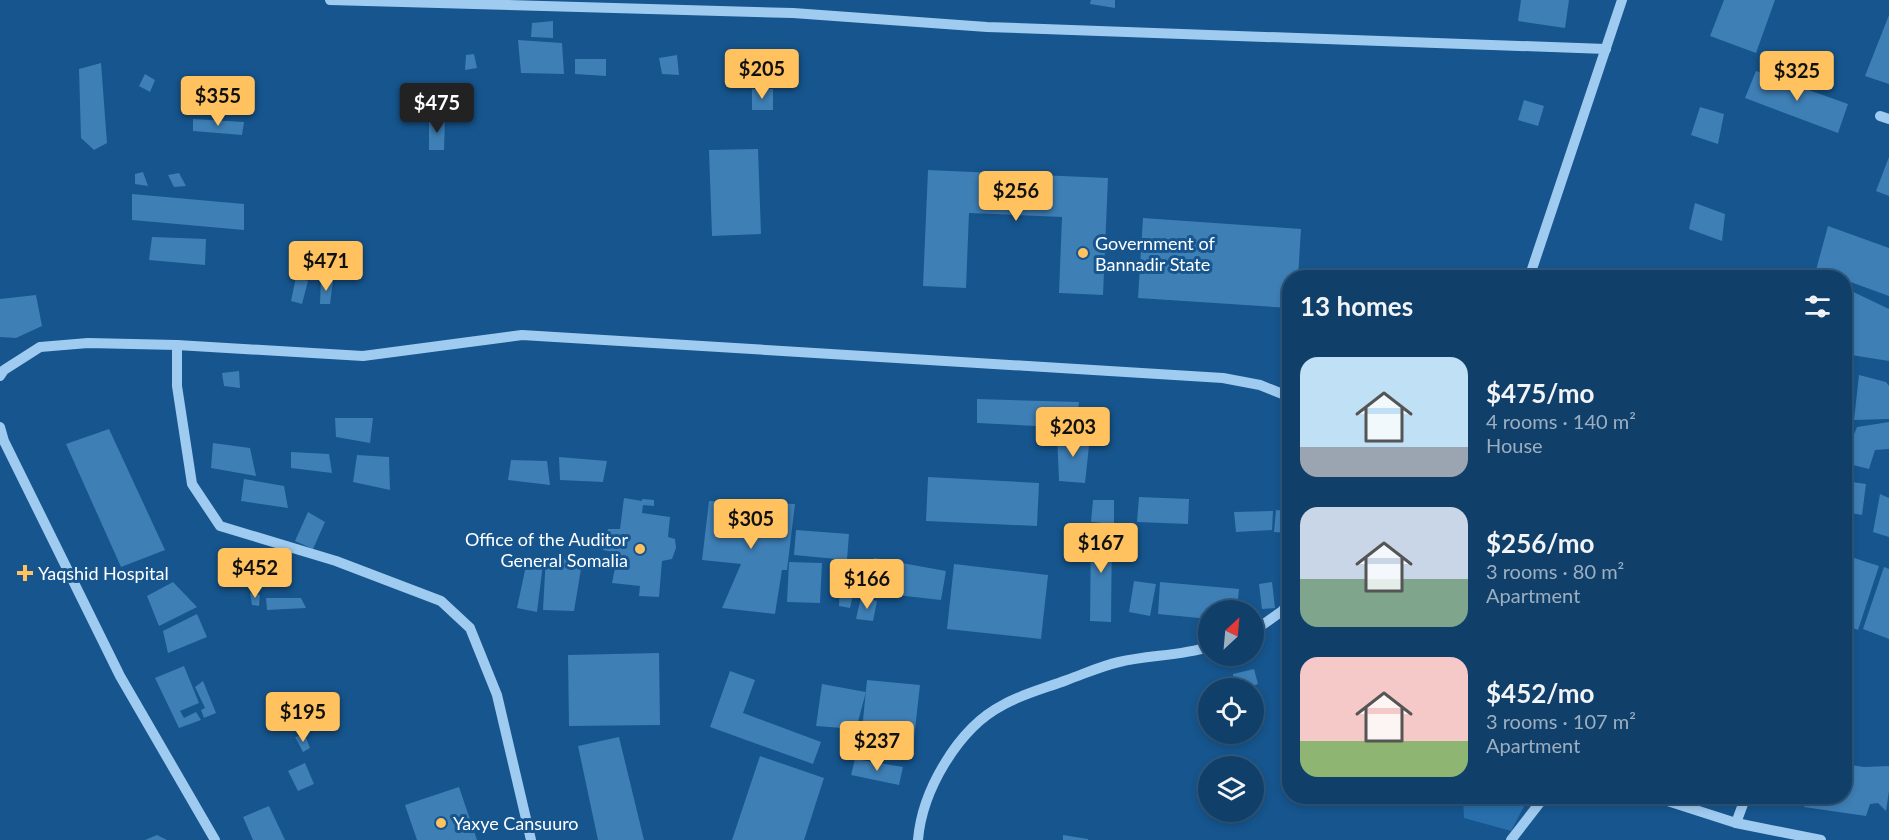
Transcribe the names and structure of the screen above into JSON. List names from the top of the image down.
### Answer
{
  "places": {
    "other": ["Government of Bannadir State", "Office of the Auditor General Somalia", "Yaxye Cansuuro"],
    "health": ["Yaqshid Hospital"]
  },
  "north": "top right",
  "page": {
    "price": [
      "$205",
      "$325",
      "$355",
      "$475",
      "$256",
      "$471",
      "$203",
      "$305",
      "$167",
      "$452",
      "$166",
      "$195",
      "$237"
    ],
    "heading": "13 homes",
    "list": [
      {
        "name": "$475/mo",
        "note": "4 rooms · 140 m² · House"
      },
      {
        "name": "$256/mo",
        "note": "3 rooms · 80 m² · Apartment"
      },
      {
        "name": "$452/mo",
        "note": "3 rooms · 107 m² · Apartment"
      }
    ]
  }
}
